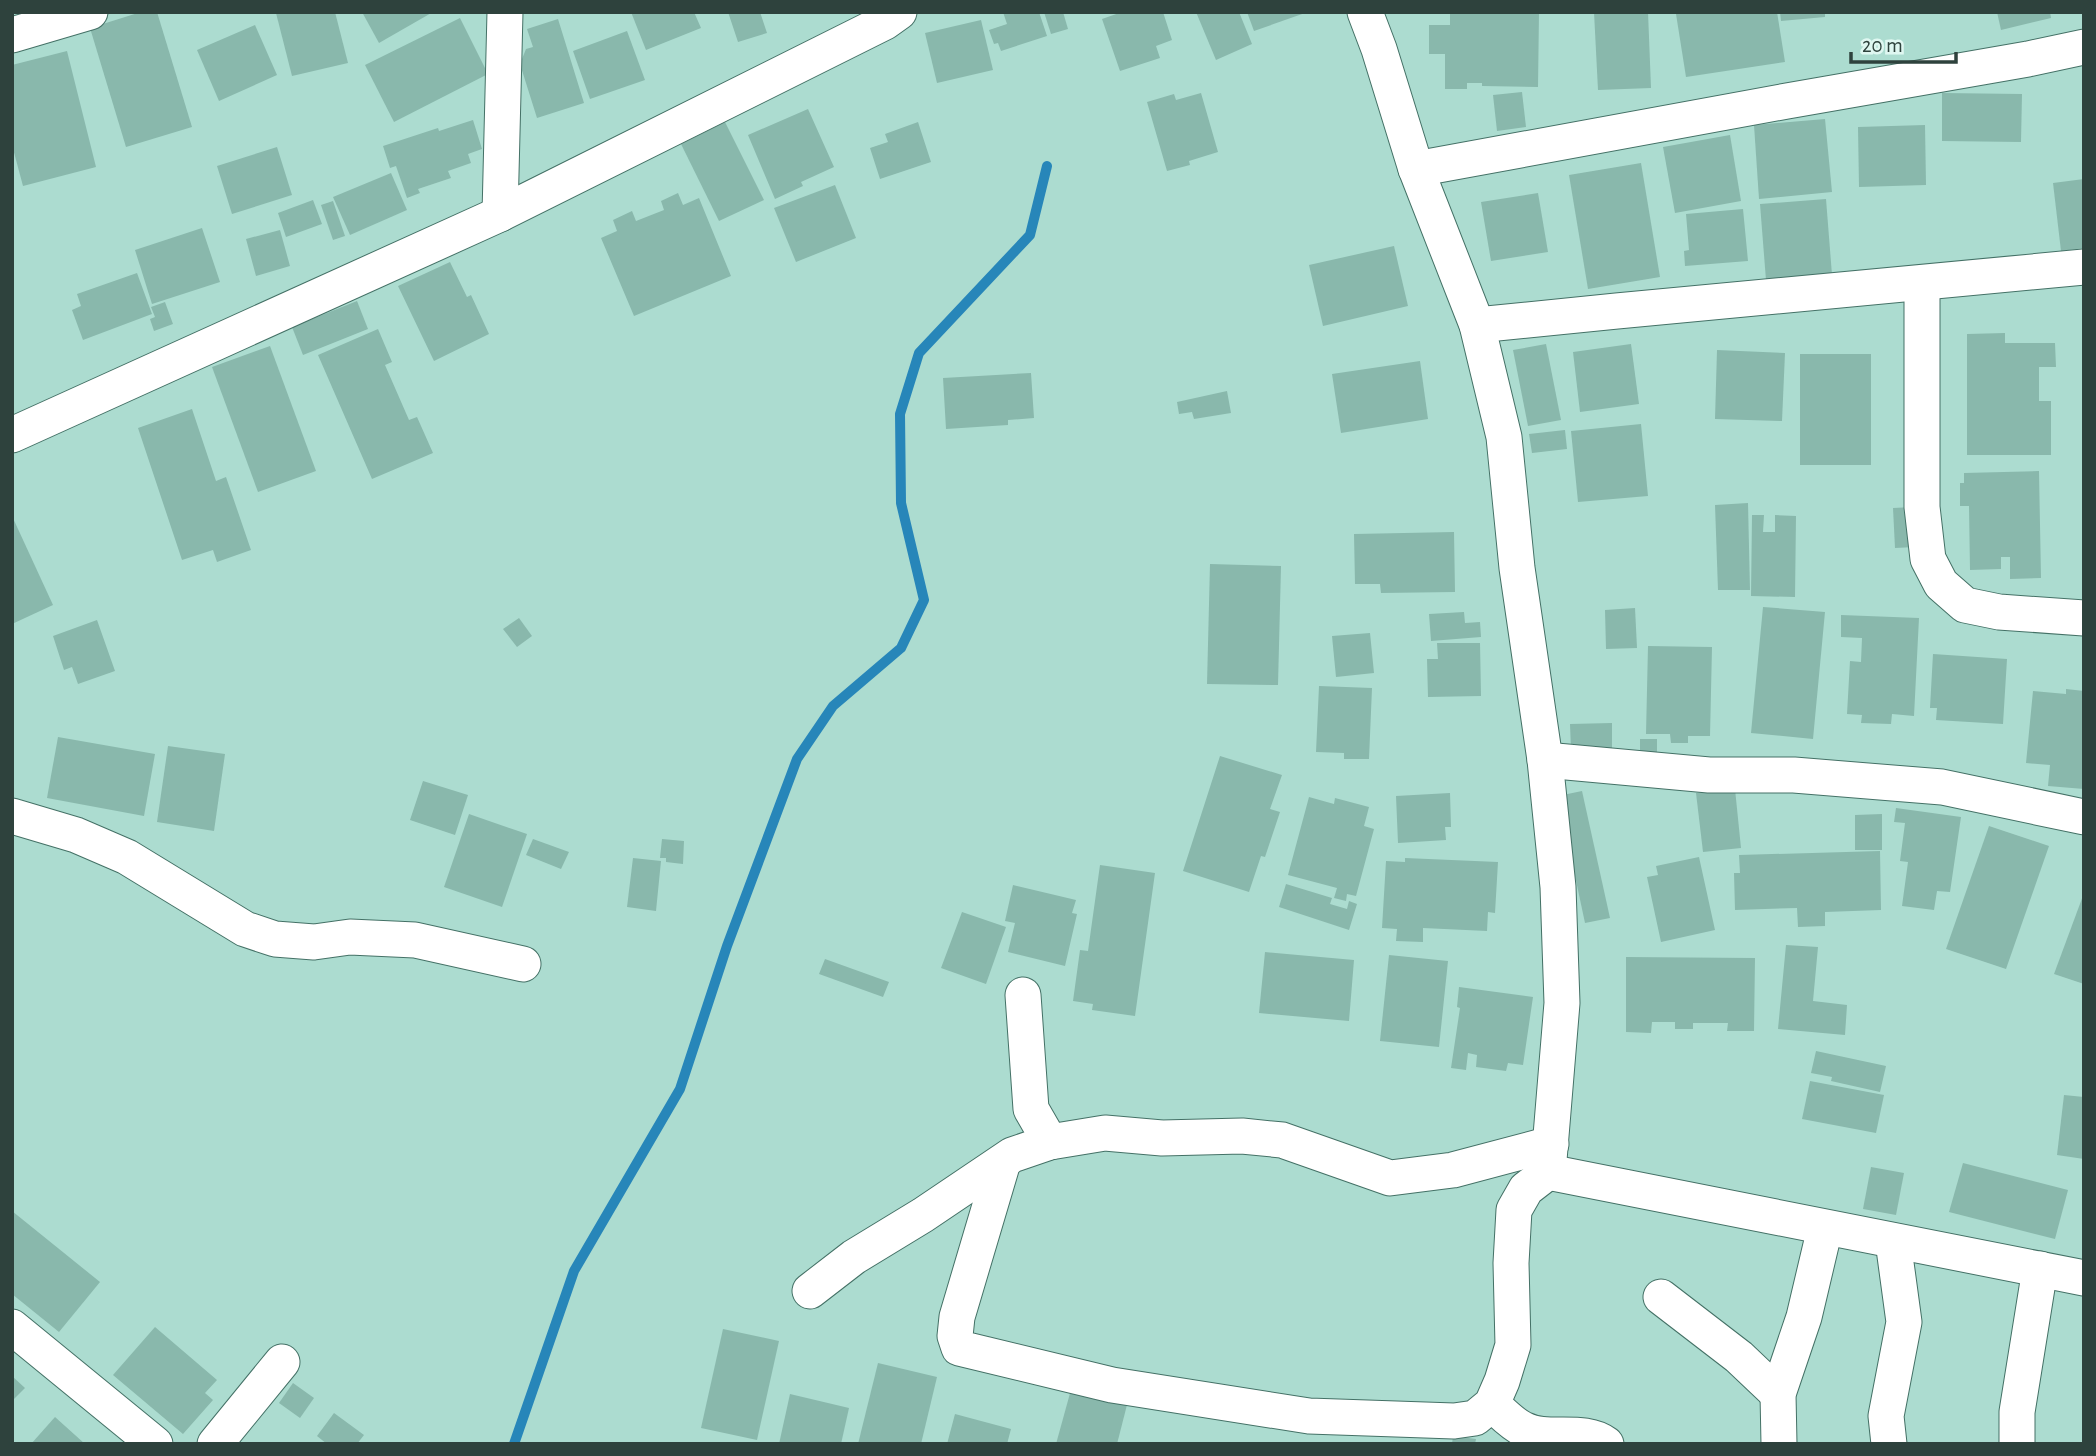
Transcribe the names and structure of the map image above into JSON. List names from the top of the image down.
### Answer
{
  "scale_bar": "20 m"
}
